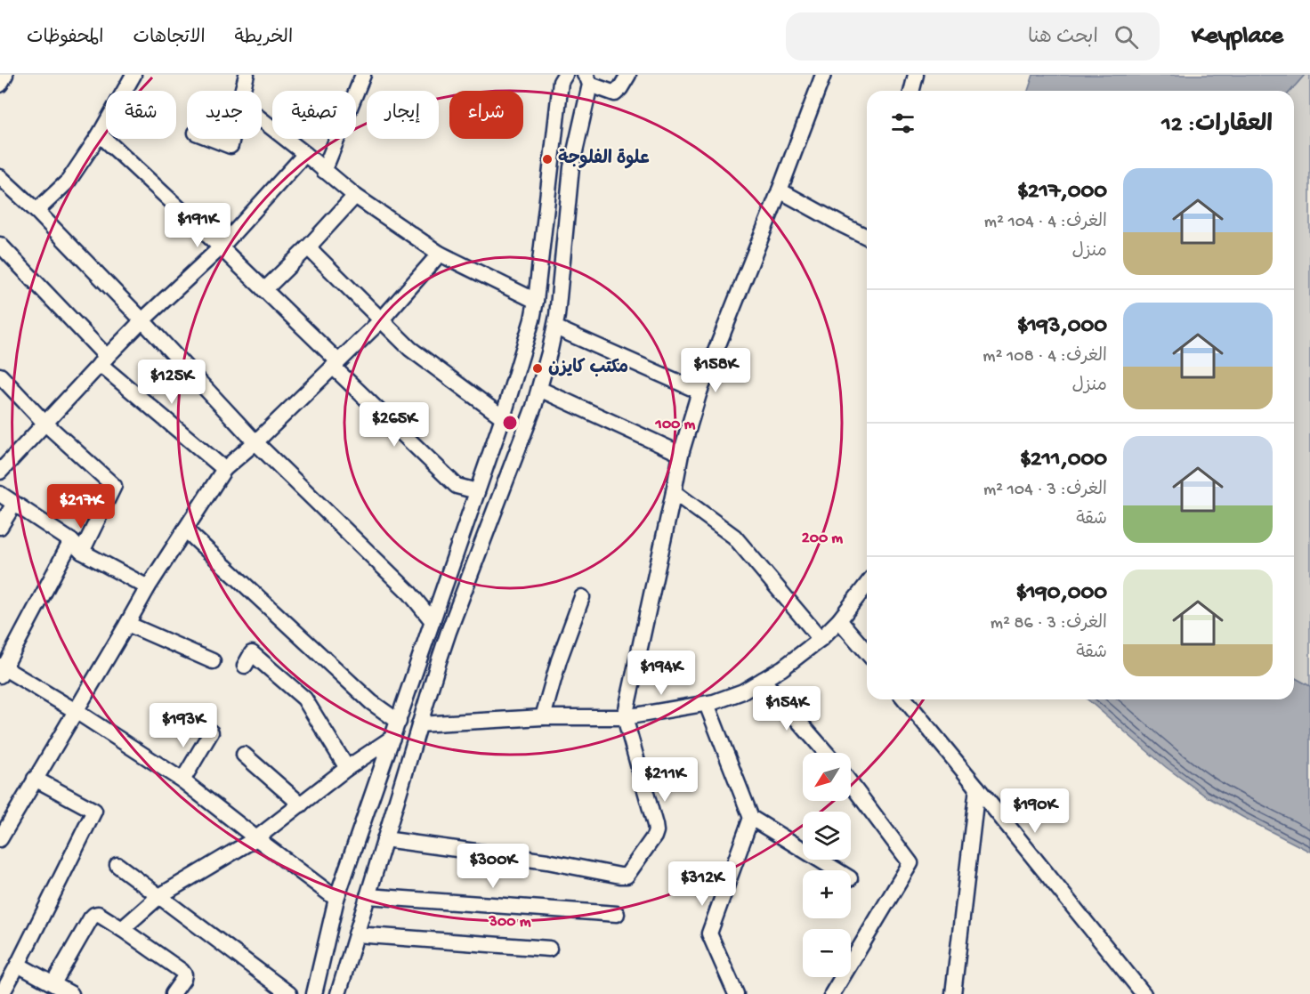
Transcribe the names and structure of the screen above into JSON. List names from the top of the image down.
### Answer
{
  "places": ["علوة الفلوجة", "مكتب كايزن"],
  "north": "bottom left",
  "page": {
    "header": "Keyplace",
    "search": "ابحث هنا",
    "nav": ["الخريطة", "الاتجاهات", "المحفوظات"],
    "chip": [
      "شراء",
      "إيجار",
      "تصفية",
      "جديد",
      "شقة"
    ],
    "heading": "العقارات: 12",
    "list": [
      {
        "name": "$217,000",
        "note": "الغرف: 4 · 104 m² · منزل"
      },
      {
        "name": "$193,000",
        "note": "الغرف: 4 · 108 m² · منزل"
      },
      {
        "name": "$211,000",
        "note": "الغرف: 3 · 104 m² · شقة"
      },
      {
        "name": "$190,000",
        "note": "الغرف: 3 · 86 m² · شقة"
      }
    ],
    "price": [
      "$191K",
      "$158K",
      "$125K",
      "$265K",
      "$217K",
      "$194K",
      "$154K",
      "$193K",
      "$211K",
      "$190K",
      "$300K",
      "$312K"
    ],
    "map_buttons": ["+", "−"]
  },
  "rings": ["100 m", "200 m", "300 m"]
}
